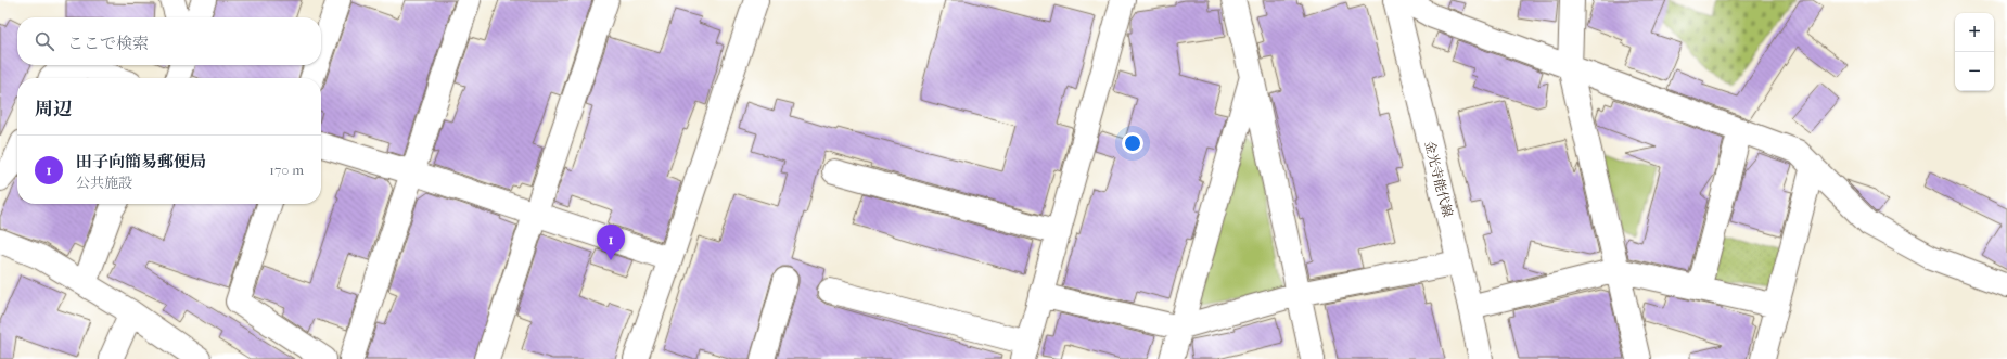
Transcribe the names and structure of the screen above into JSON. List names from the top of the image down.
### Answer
{
  "streets": {
    "street": ["金光寺能代線"]
  },
  "page": {
    "map_buttons": ["+", "−"],
    "search": "ここで検索",
    "heading": "周辺",
    "list": [
      {
        "mark": "1",
        "name": "田子向簡易郵便局",
        "note": "公共施設",
        "value": "170 m"
      }
    ],
    "pins": "1"
  }
}
